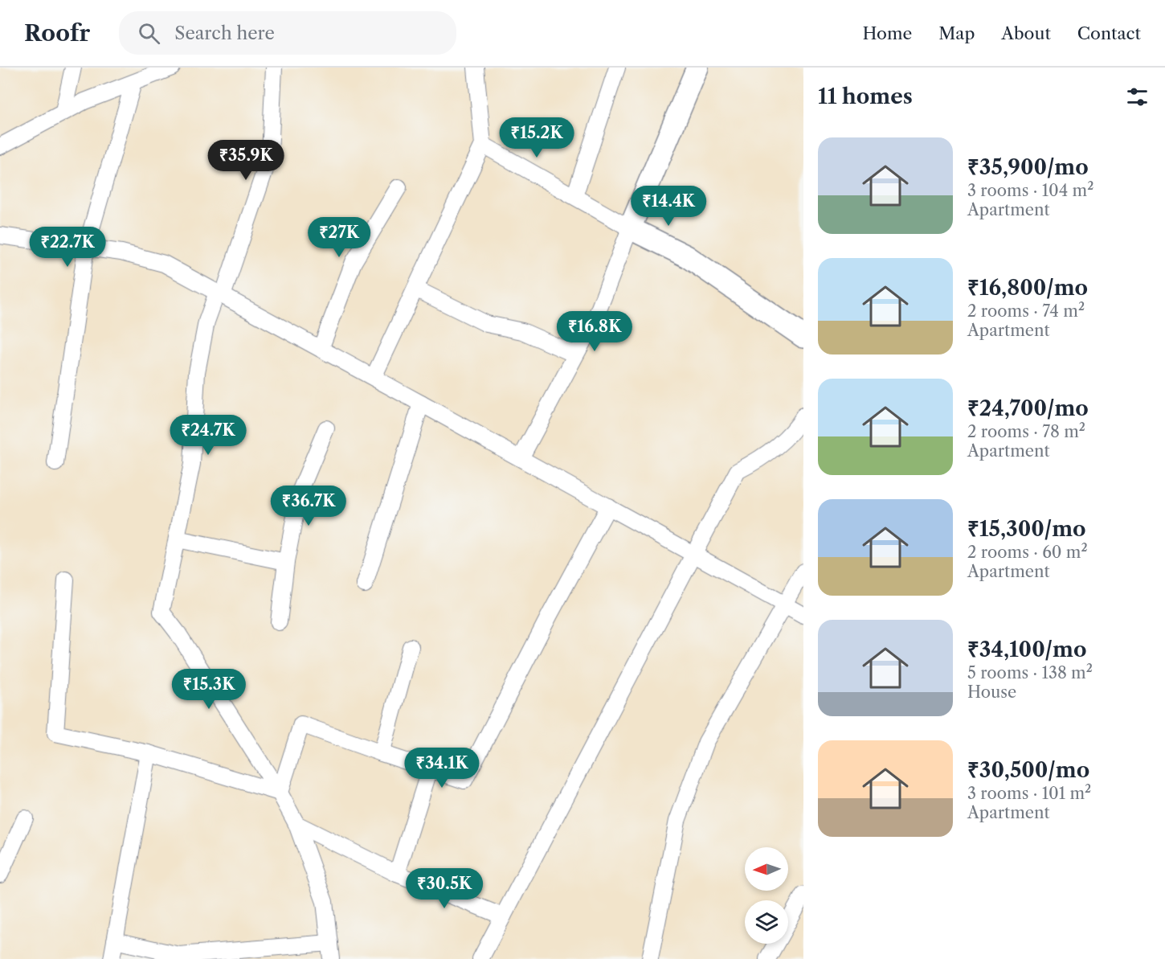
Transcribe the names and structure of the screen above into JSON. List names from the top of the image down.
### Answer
{
  "north": "left",
  "page": {
    "header": "Roofr",
    "search": "Search here",
    "nav": [
      "Home",
      "Map",
      "About",
      "Contact"
    ],
    "heading": "11 homes",
    "price": [
      "₹15.2K",
      "₹35.9K",
      "₹14.4K",
      "₹27K",
      "₹22.7K",
      "₹16.8K",
      "₹24.7K",
      "₹36.7K",
      "₹15.3K",
      "₹34.1K",
      "₹30.5K"
    ],
    "list": [
      {
        "name": "₹35,900/mo",
        "note": "3 rooms · 104 m² · Apartment"
      },
      {
        "name": "₹16,800/mo",
        "note": "2 rooms · 74 m² · Apartment"
      },
      {
        "name": "₹24,700/mo",
        "note": "2 rooms · 78 m² · Apartment"
      },
      {
        "name": "₹15,300/mo",
        "note": "2 rooms · 60 m² · Apartment"
      },
      {
        "name": "₹34,100/mo",
        "note": "5 rooms · 138 m² · House"
      },
      {
        "name": "₹30,500/mo",
        "note": "3 rooms · 101 m² · Apartment"
      }
    ]
  }
}
